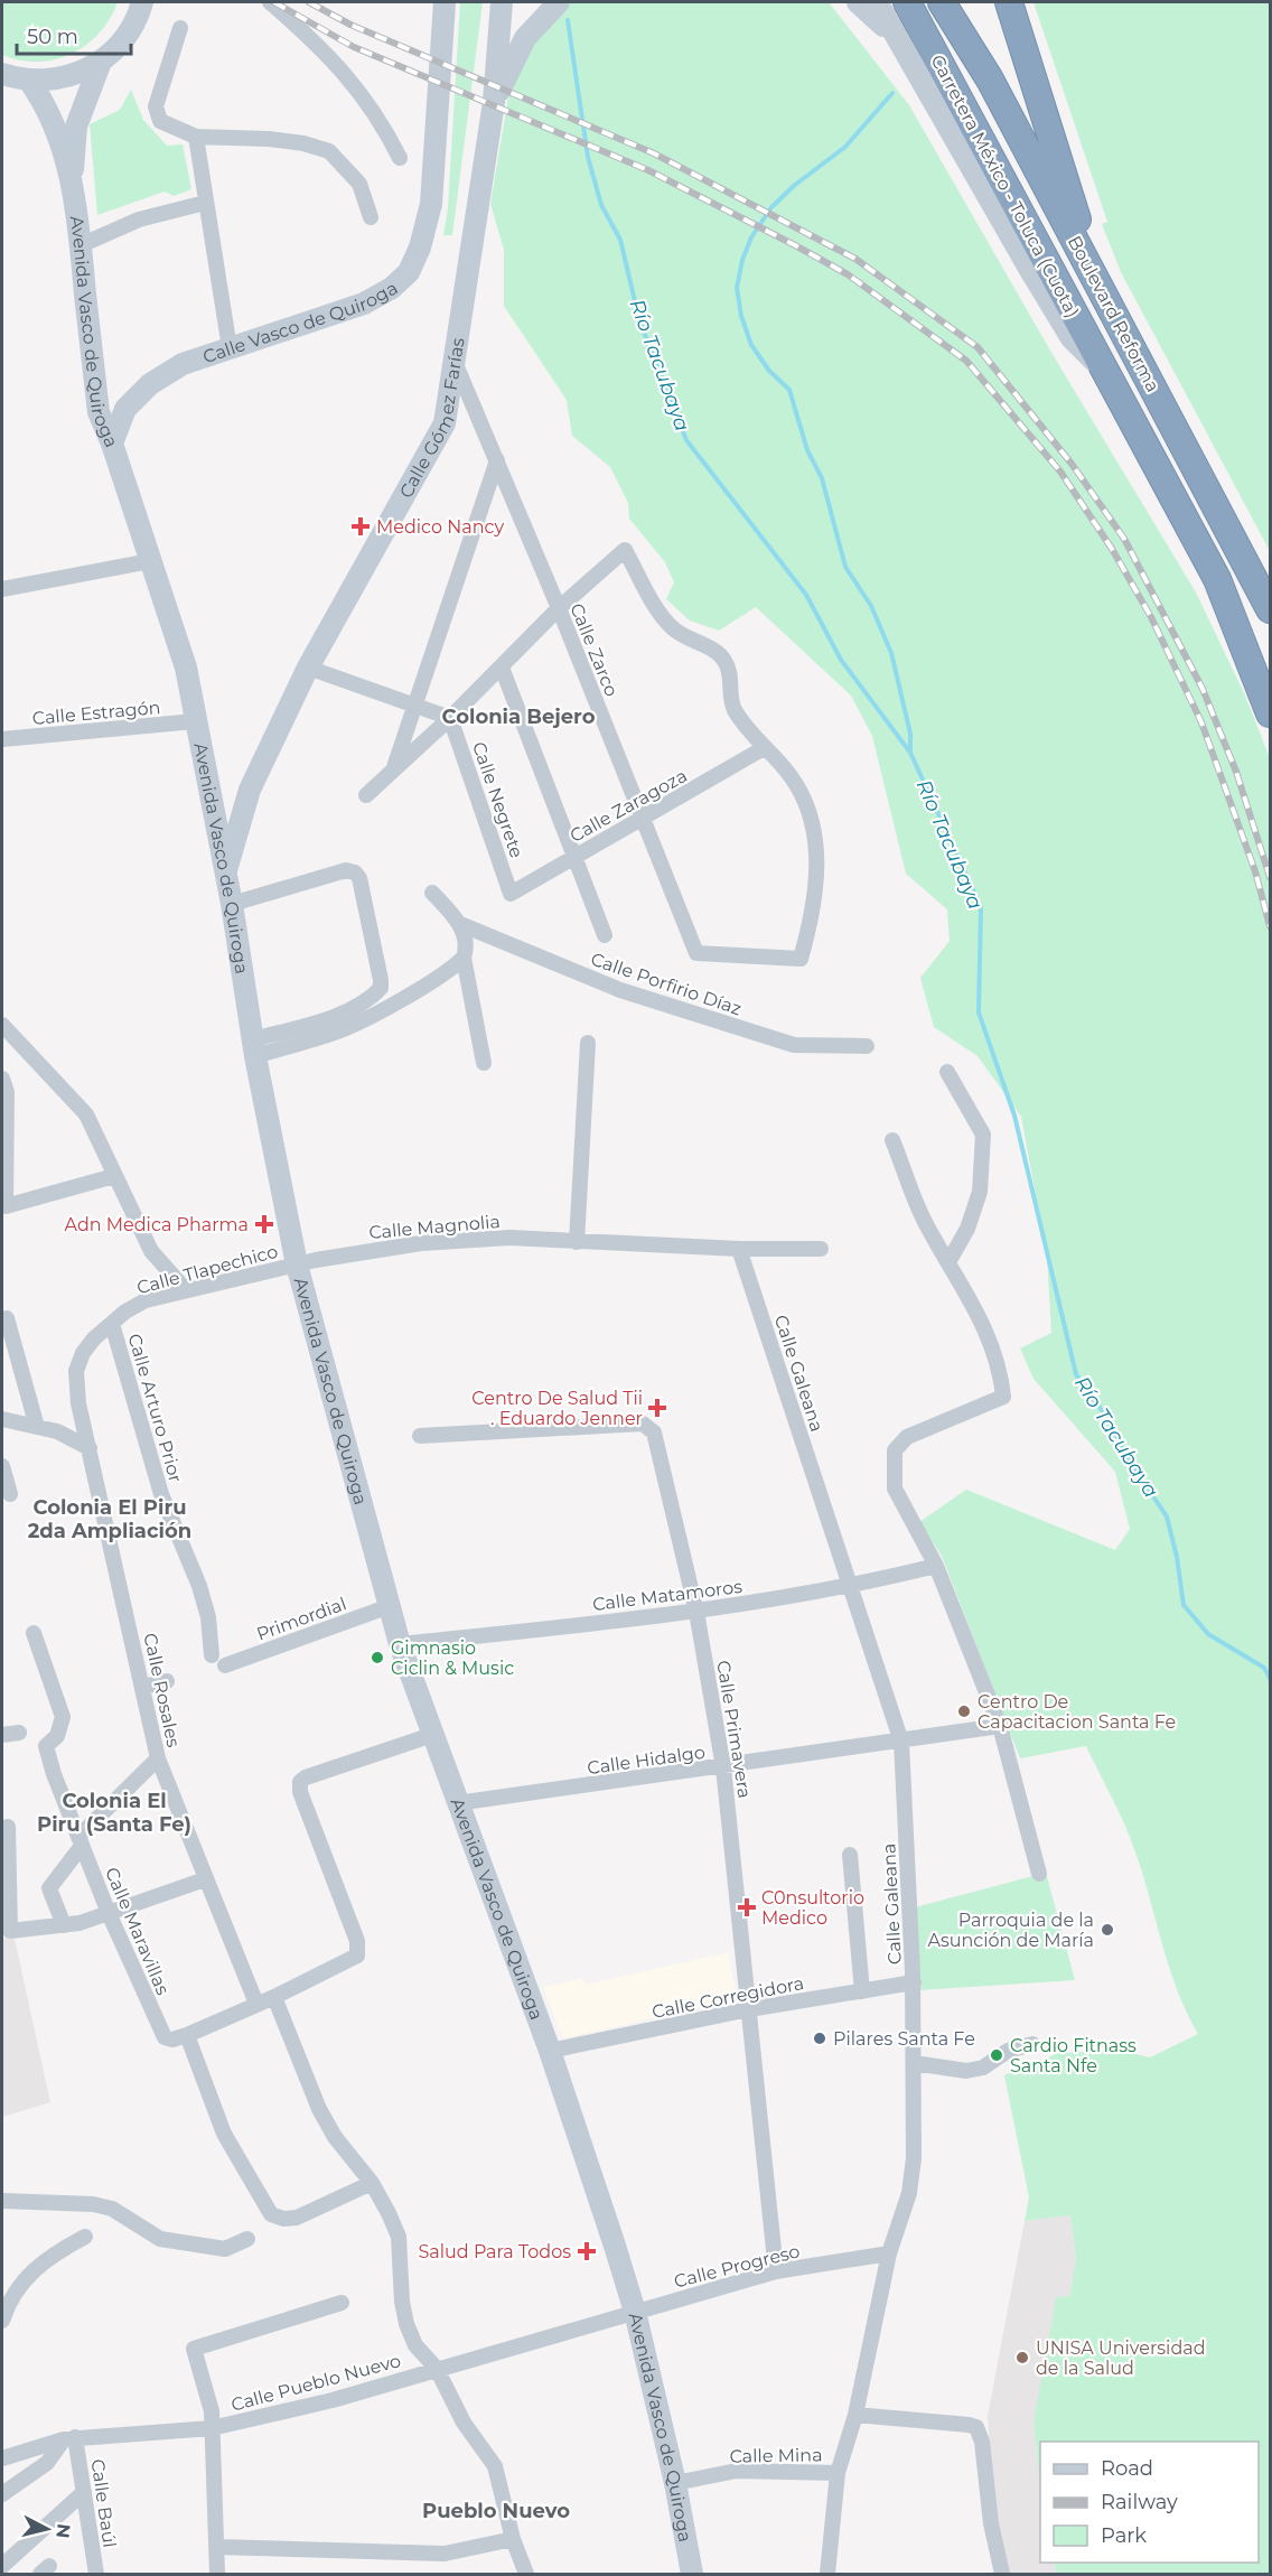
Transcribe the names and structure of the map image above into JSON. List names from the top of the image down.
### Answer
{
  "streets": {
    "highway": ["Carretera México - Toluca (Cuota)", "Boulevard Reforma"],
    "main road": ["Calle Vasco de Quiroga", "Avenida Vasco de Quiroga", "Calle Gómez Farías"],
    "street": [
      "Calle Zarco",
      "Calle Estragón",
      "Calle Negrete",
      "Calle Zaragoza",
      "Calle Porfirio Díaz",
      "Calle Magnolia",
      "Calle Tlapechico",
      "Calle Galeana",
      "Calle Arturo Prior",
      "Calle Matamoros",
      "Primordial",
      "Calle Rosales",
      "Calle Primavera",
      "Calle Hidalgo",
      "Calle Maravillas",
      "Calle Corregidora",
      "Calle Progreso",
      "Calle Pueblo Nuevo",
      "Calle Mina",
      "Calle Baúl"
    ]
  },
  "crossings": [
    ["Carretera México - Toluca (Cuota)", "Boulevard Reforma"],
    ["Calle Vasco de Quiroga", "Avenida Vasco de Quiroga"],
    ["Avenida Vasco de Quiroga", "Calle Gómez Farías"],
    ["Avenida Vasco de Quiroga", "Calle Estragón"],
    ["Avenida Vasco de Quiroga", "Calle Magnolia"],
    ["Avenida Vasco de Quiroga", "Calle Tlapechico"],
    ["Avenida Vasco de Quiroga", "Calle Matamoros"],
    ["Avenida Vasco de Quiroga", "Primordial"],
    ["Avenida Vasco de Quiroga", "Calle Hidalgo"],
    ["Avenida Vasco de Quiroga", "Calle Corregidora"],
    ["Avenida Vasco de Quiroga", "Calle Progreso"],
    ["Avenida Vasco de Quiroga", "Calle Pueblo Nuevo"],
    ["Avenida Vasco de Quiroga", "Calle Mina"],
    ["Calle Gómez Farías", "Calle Zarco"],
    ["Calle Zarco", "Calle Zaragoza"],
    ["Calle Negrete", "Calle Zaragoza"],
    ["Calle Magnolia", "Calle Tlapechico"],
    ["Calle Magnolia", "Calle Galeana"],
    ["Calle Tlapechico", "Calle Arturo Prior"],
    ["Calle Tlapechico", "Calle Rosales"],
    ["Calle Galeana", "Calle Matamoros"],
    ["Calle Galeana", "Calle Hidalgo"],
    ["Calle Galeana", "Calle Corregidora"],
    ["Calle Galeana", "Calle Progreso"],
    ["Calle Galeana", "Calle Mina"],
    ["Calle Matamoros", "Calle Primavera"],
    ["Calle Primavera", "Calle Hidalgo"],
    ["Calle Primavera", "Calle Corregidora"],
    ["Calle Primavera", "Calle Progreso"],
    ["Calle Progreso", "Calle Pueblo Nuevo"],
    ["Calle Pueblo Nuevo", "Calle Baúl"]
  ],
  "districts": [
    "Colonia Bejero",
    "Colonia El Piru 2da Ampliación",
    "Colonia El Piru (Santa Fe)",
    "Pueblo Nuevo"
  ],
  "water": ["Río Tacubaya"],
  "places": {
    "health": [
      "Medico Nancy",
      "Adn Medica Pharma",
      "Centro De Salud Tii . Eduardo Jenner",
      "C0nsultorio Medico",
      "Salud Para Todos"
    ],
    "other": [
      "Gimnasio Ciclin & Music",
      "Centro De Capacitacion Santa Fe",
      "Parroquia de la Asunción de María",
      "Pilares Santa Fe",
      "Cardio Fitnass Santa Nfe",
      "UNISA Universidad de la Salud"
    ]
  },
  "legend": ["Road", "Railway", "Park"],
  "scale_bar": "50 m",
  "north": "right"
}
